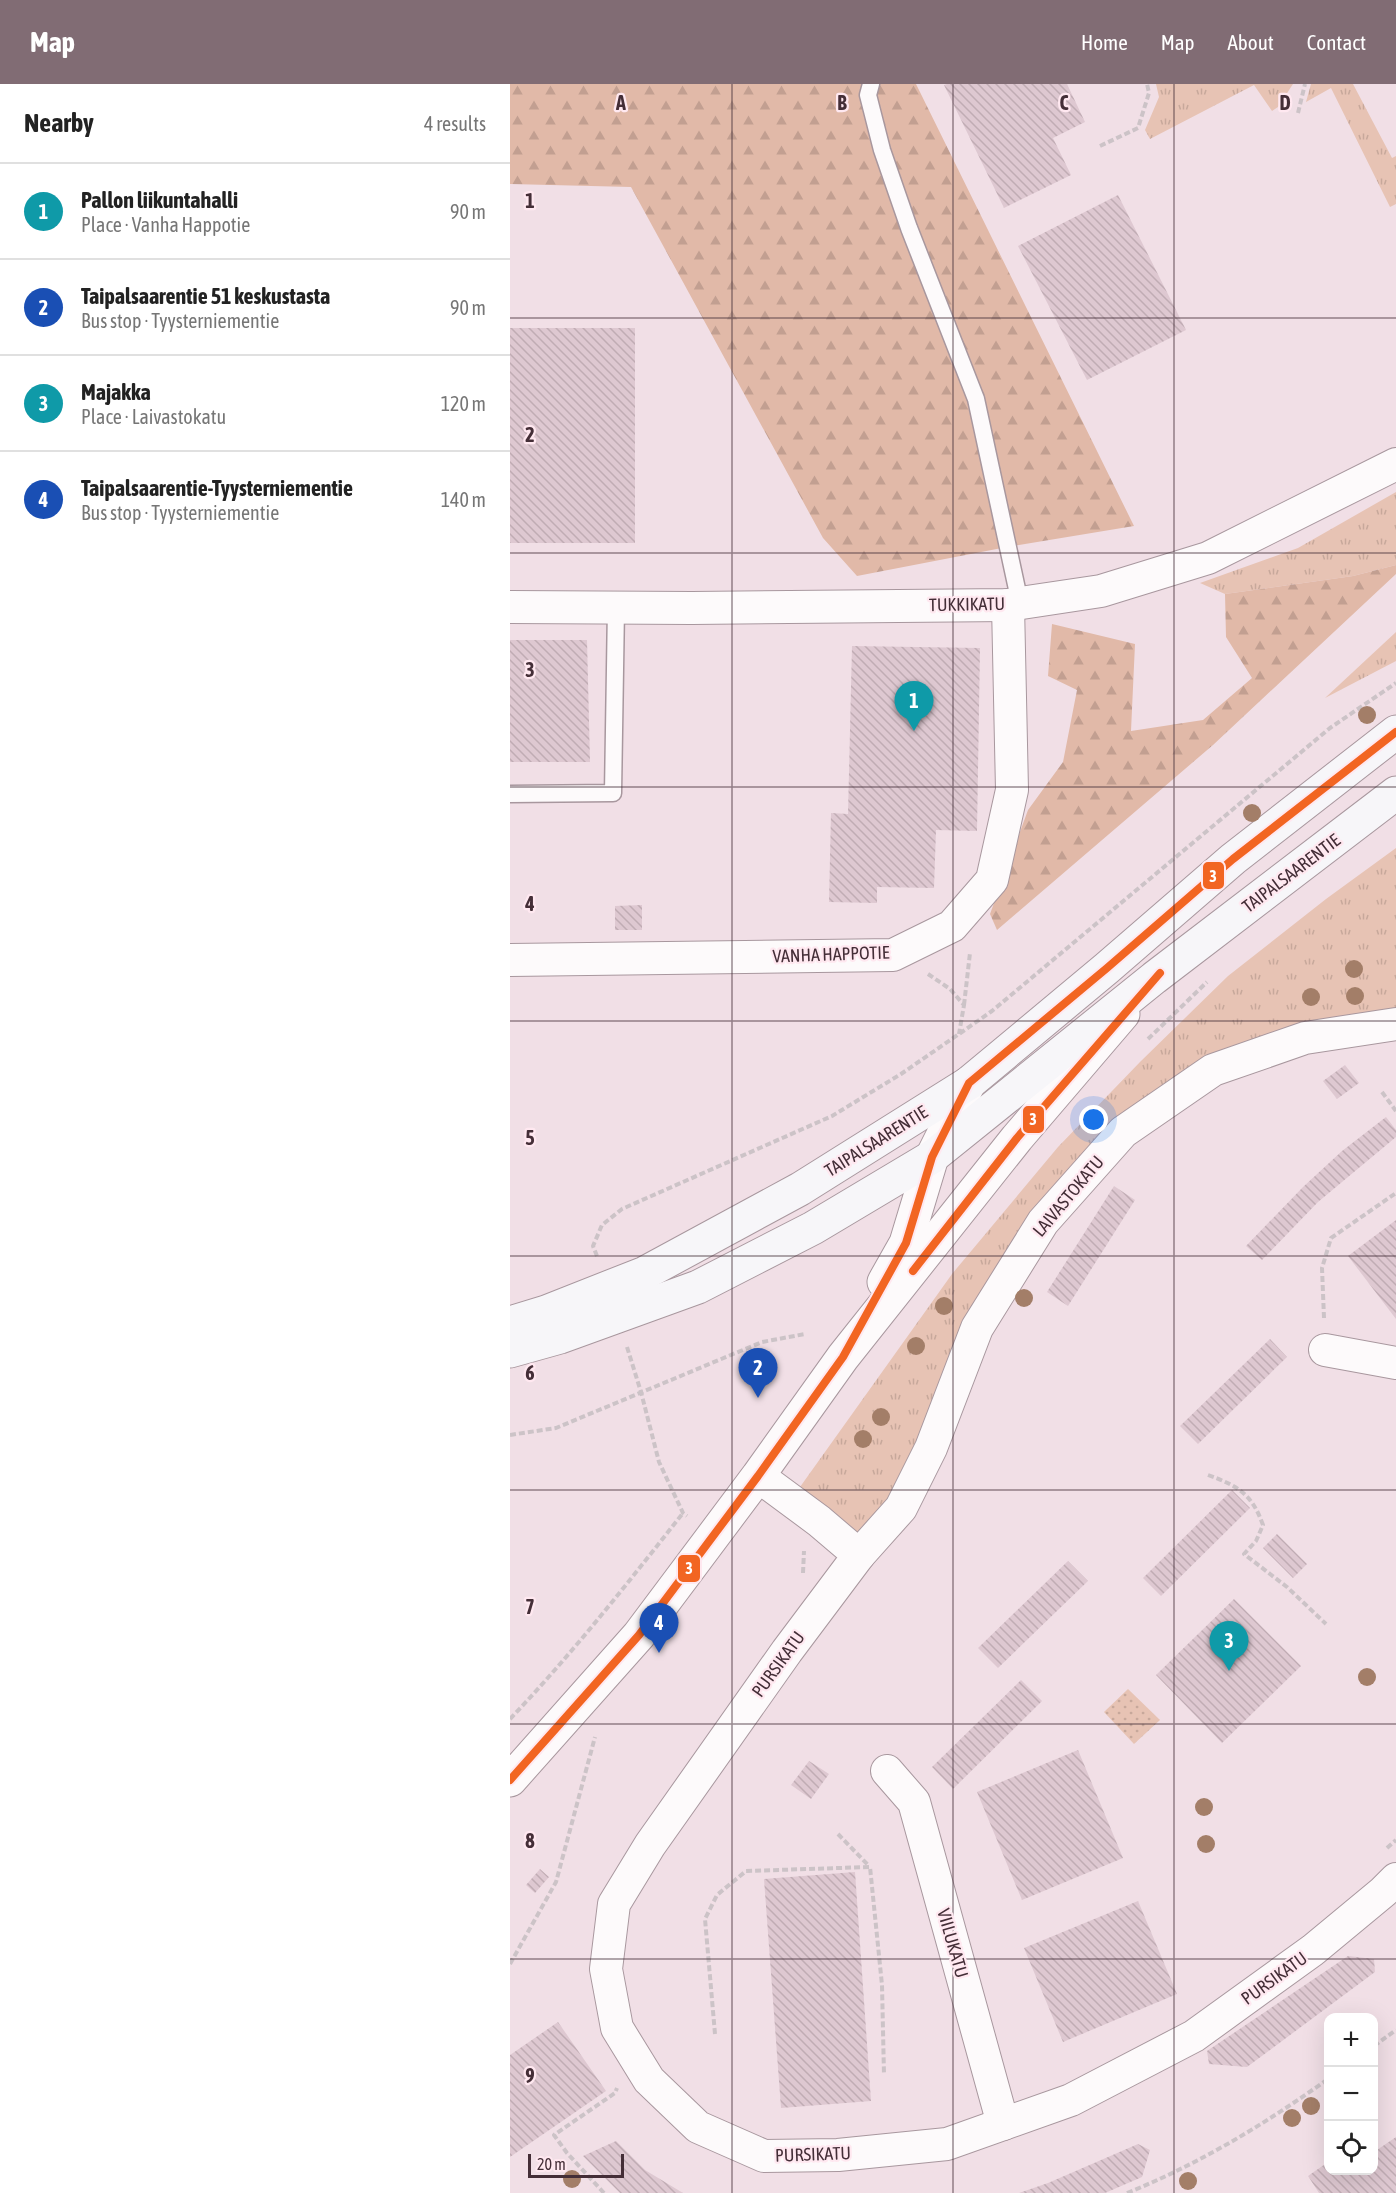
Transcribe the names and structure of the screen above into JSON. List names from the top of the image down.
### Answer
{
  "streets": {
    "main road": ["TAIPALSAARENTIE"],
    "street": [
      "TUKKIKATU",
      "VANHA HAPPOTIE",
      "LAIVASTOKATU",
      "PURSIKATU",
      "VIILUKATU"
    ]
  },
  "crossings": [
    ["TUKKIKATU", "VANHA HAPPOTIE"],
    ["LAIVASTOKATU", "PURSIKATU"],
    ["PURSIKATU", "VIILUKATU"]
  ],
  "lines": ["transit line 3"],
  "scale_bar": "20 m",
  "page": {
    "header": "Map",
    "nav": [
      "Home",
      "Map",
      "About",
      "Contact"
    ],
    "heading": ["Nearby", "4 results"],
    "list": [
      {
        "mark": "1",
        "name": "Pallon liikuntahalli",
        "note": "Place · Vanha Happotie",
        "value": "90 m"
      },
      {
        "mark": "2",
        "name": "Taipalsaarentie 51 keskustasta",
        "note": "Bus stop · Tyysterniementie",
        "value": "90 m"
      },
      {
        "mark": "3",
        "name": "Majakka",
        "note": "Place · Laivastokatu",
        "value": "120 m"
      },
      {
        "mark": "4",
        "name": "Taipalsaarentie-Tyysterniementie",
        "note": "Bus stop · Tyysterniementie",
        "value": "140 m"
      }
    ],
    "pins": [
      "1",
      "2",
      "4",
      "3"
    ],
    "map_buttons": ["+", "−"],
    "scale": "20 m"
  },
  "grid": {
    "columns": [
      "A",
      "B",
      "C",
      "D"
    ],
    "rows": [
      "1",
      "2",
      "3",
      "4",
      "5",
      "6",
      "7",
      "8",
      "9"
    ]
  }
}
